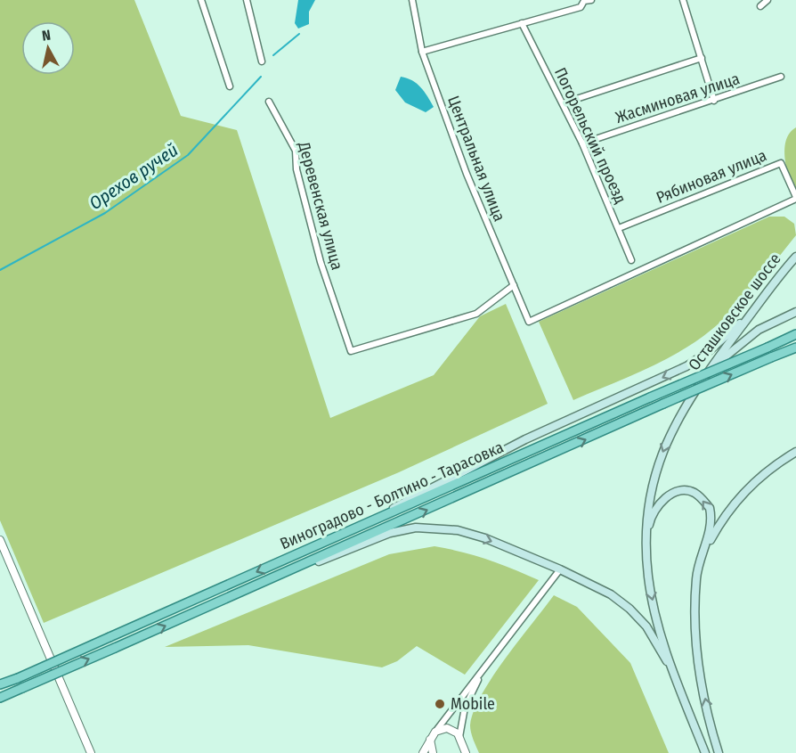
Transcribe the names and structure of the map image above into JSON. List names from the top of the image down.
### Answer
{
  "streets": {
    "main road": ["Осташковское шоссе", "Виноградово - Болтино - Тарасовка"],
    "street": [
      "Жасминовая улица",
      "Погорельский проезд",
      "Центральная улица",
      "Рябиновая улица",
      "Деревенская улица"
    ]
  },
  "crossings": [
    ["Жасминовая улица", "Погорельский проезд"],
    ["Погорельский проезд", "Рябиновая улица"],
    ["Центральная улица", "Рябиновая улица"],
    ["Центральная улица", "Деревенская улица"]
  ],
  "one_way": ["Осташковское шоссе"],
  "water": ["Орехов ручей"],
  "places": ["Mobile"],
  "north": "top"
}
